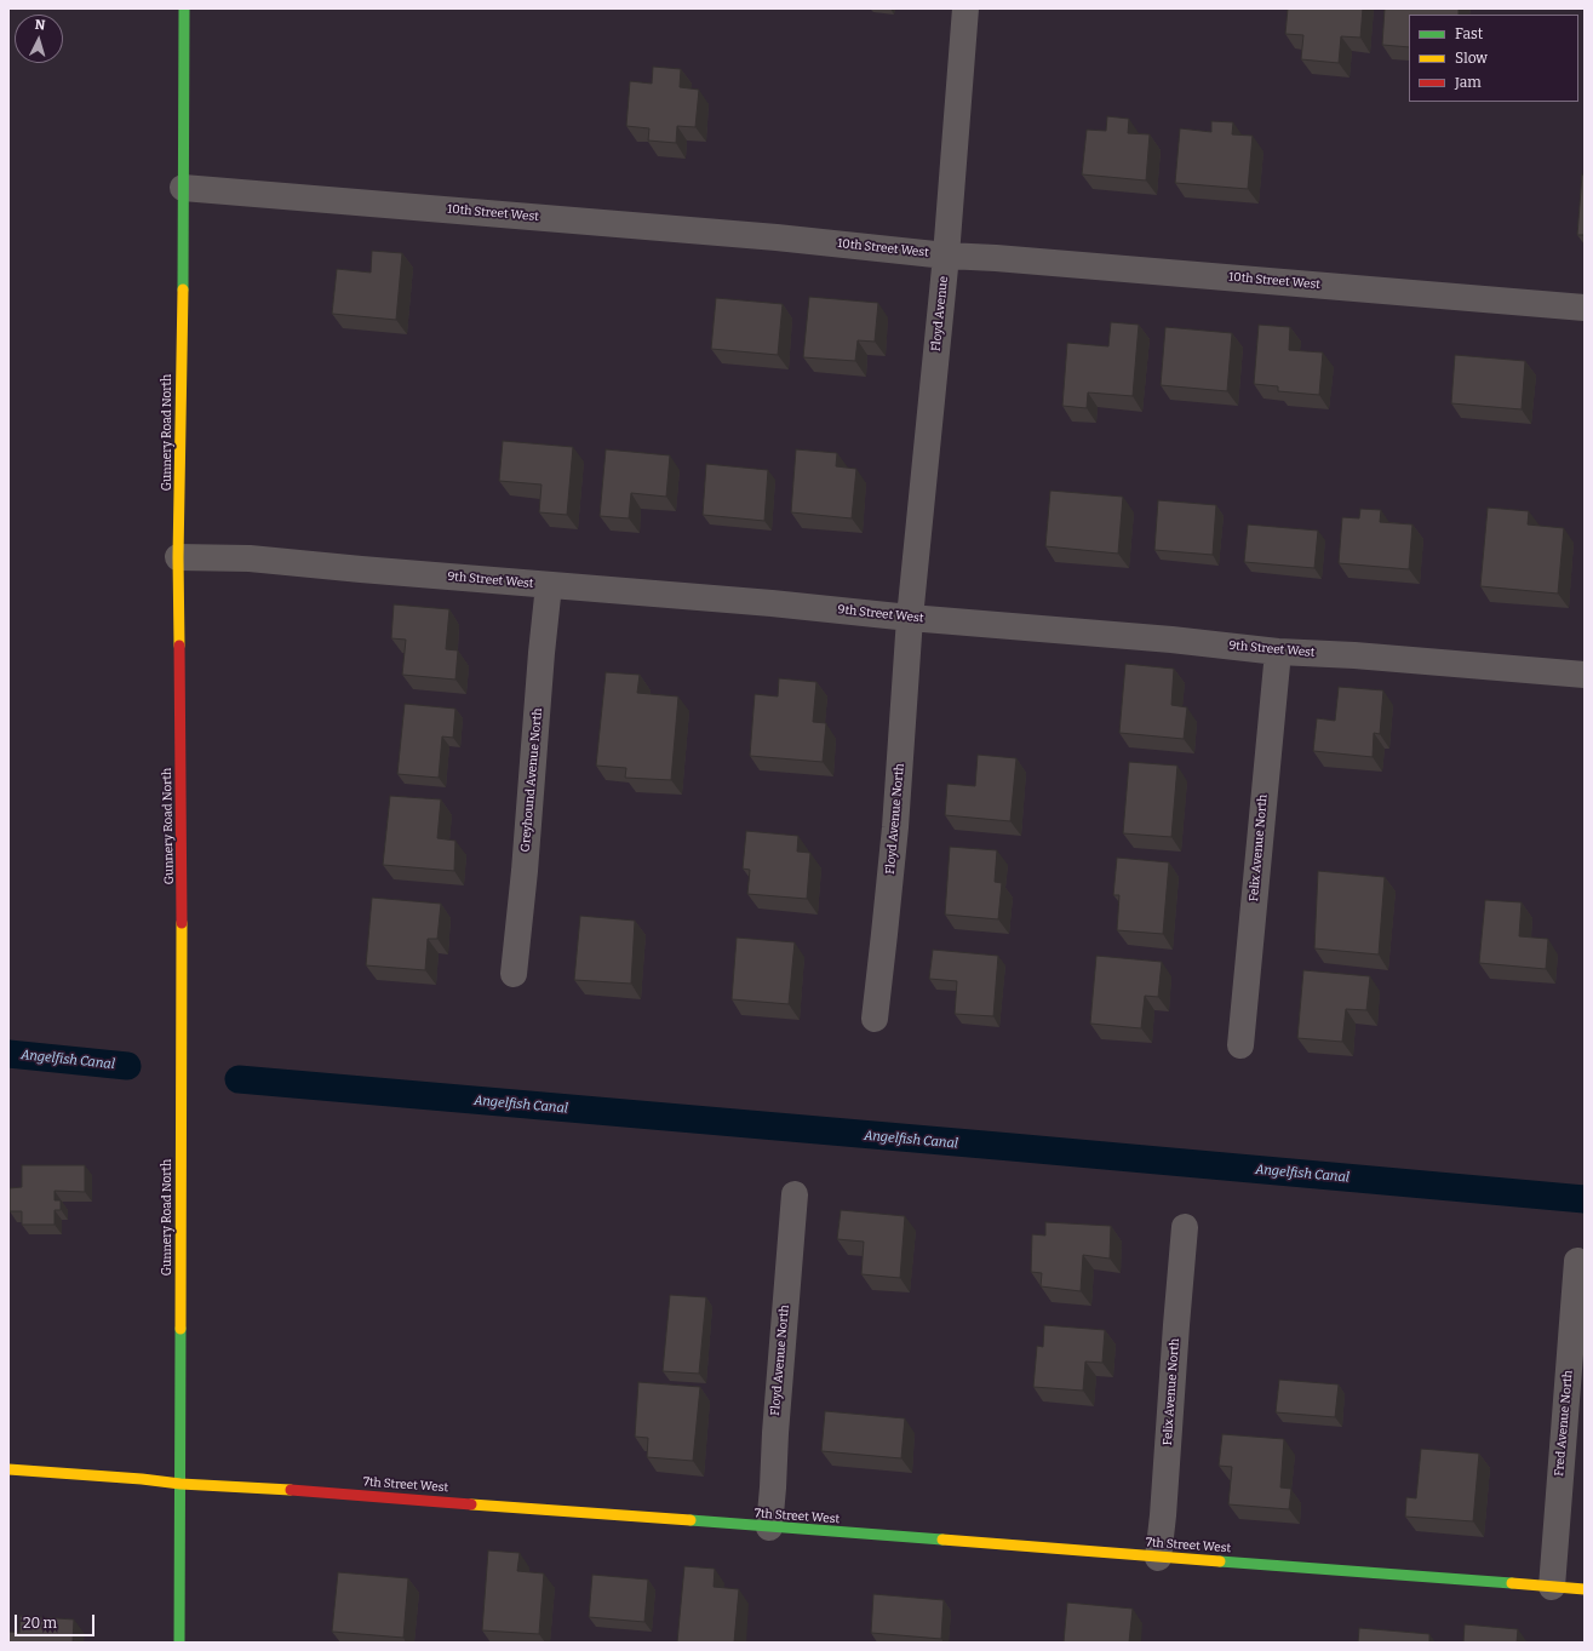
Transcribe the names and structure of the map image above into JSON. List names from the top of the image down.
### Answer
{
  "streets": {
    "main road": ["Gunnery Road North", "7th Street West"],
    "street": [
      "10th Street West",
      "Floyd Avenue",
      "9th Street West",
      "Greyhound Avenue North",
      "Floyd Avenue North",
      "Felix Avenue North",
      "Fred Avenue North"
    ]
  },
  "crossings": [
    ["10th Street West", "Floyd Avenue"],
    ["10th Street West", "Gunnery Road North"],
    ["Floyd Avenue", "9th Street West"],
    ["Floyd Avenue", "Floyd Avenue North"],
    ["Gunnery Road North", "9th Street West"],
    ["Gunnery Road North", "7th Street West"],
    ["9th Street West", "Greyhound Avenue North"],
    ["9th Street West", "Floyd Avenue North"],
    ["9th Street West", "Felix Avenue North"],
    ["Floyd Avenue North", "7th Street West"],
    ["Felix Avenue North", "7th Street West"],
    ["Fred Avenue North", "7th Street West"]
  ],
  "water": ["Angelfish Canal"],
  "legend": ["Fast", "Slow", "Jam"],
  "scale_bar": "20 m",
  "north": "top"
}
